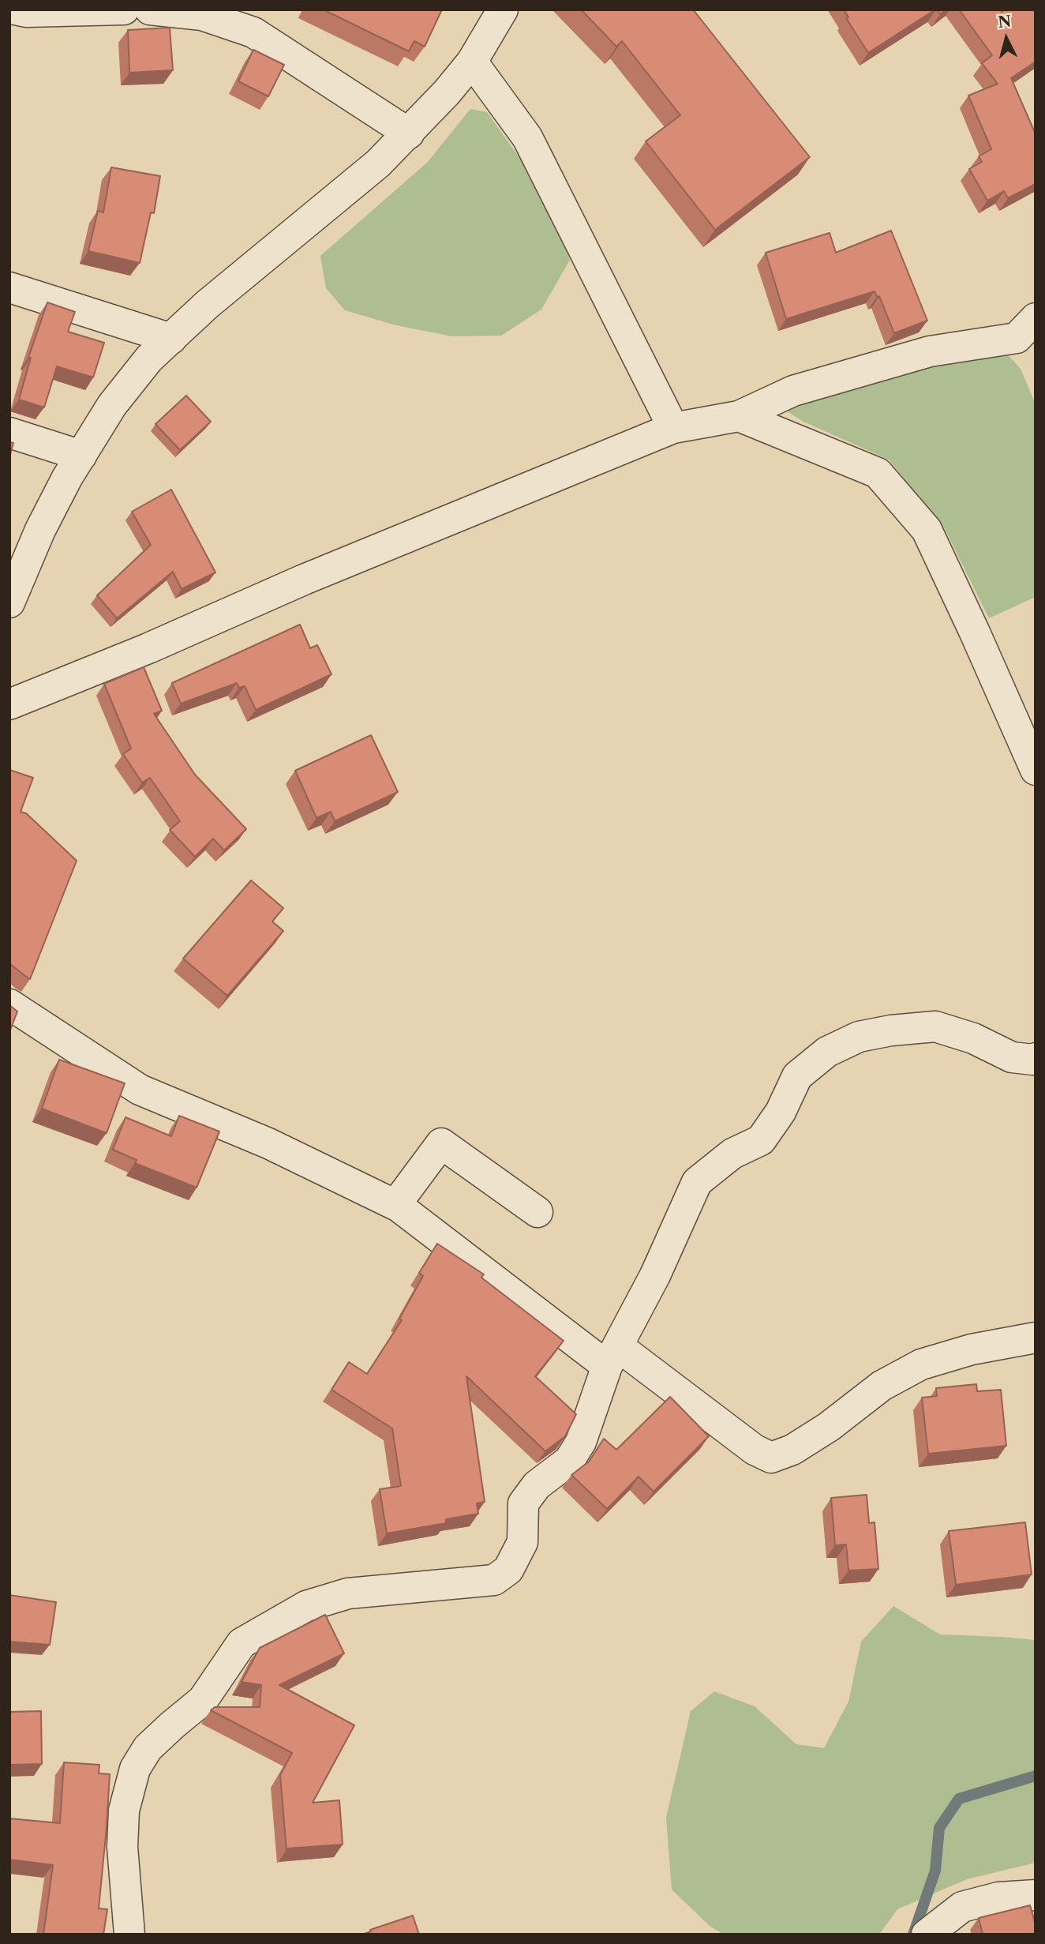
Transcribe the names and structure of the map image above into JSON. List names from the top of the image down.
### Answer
{
  "north": "top"
}
